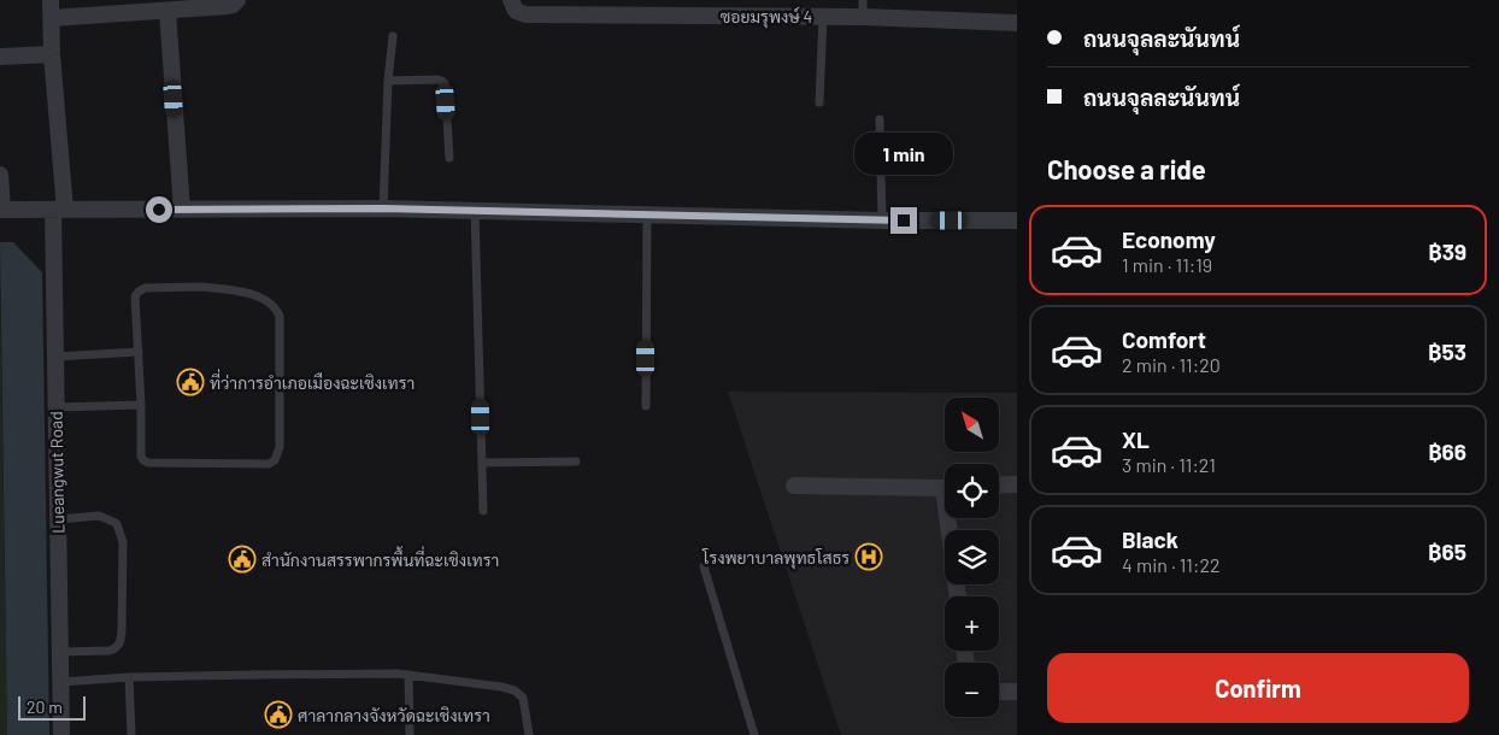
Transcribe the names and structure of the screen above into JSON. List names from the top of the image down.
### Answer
{
  "streets": {
    "street": ["ซอยมรุพงษ์ 4", "Lueangwut Road"]
  },
  "places": {
    "public building": ["ที่ว่าการอำเภอเมืองฉะเชิงเทรา", "สำนักงานสรรพากรพื้นที่ฉะเชิงเทรา", "ศาลากลางจังหวัดฉะเชิงเทรา"],
    "hospital": ["โรงพยาบาลพุทธโสธร"]
  },
  "scale_bar": "20 m",
  "north": "top left",
  "page": {
    "banner": ["ถนนจุลละนันทน์", "ถนนจุลละนันทน์"],
    "bubble": "1 min",
    "heading": "Choose a ride",
    "list": [
      {
        "name": "Economy",
        "note": "1 min · 11:19",
        "value": "฿39"
      },
      {
        "name": "Comfort",
        "note": "2 min · 11:20",
        "value": "฿53"
      },
      {
        "name": "XL",
        "note": "3 min · 11:21",
        "value": "฿66"
      },
      {
        "name": "Black",
        "note": "4 min · 11:22",
        "value": "฿65"
      }
    ],
    "map_buttons": ["+", "−"],
    "buttons": "Confirm",
    "scale": "20 m"
  }
}
